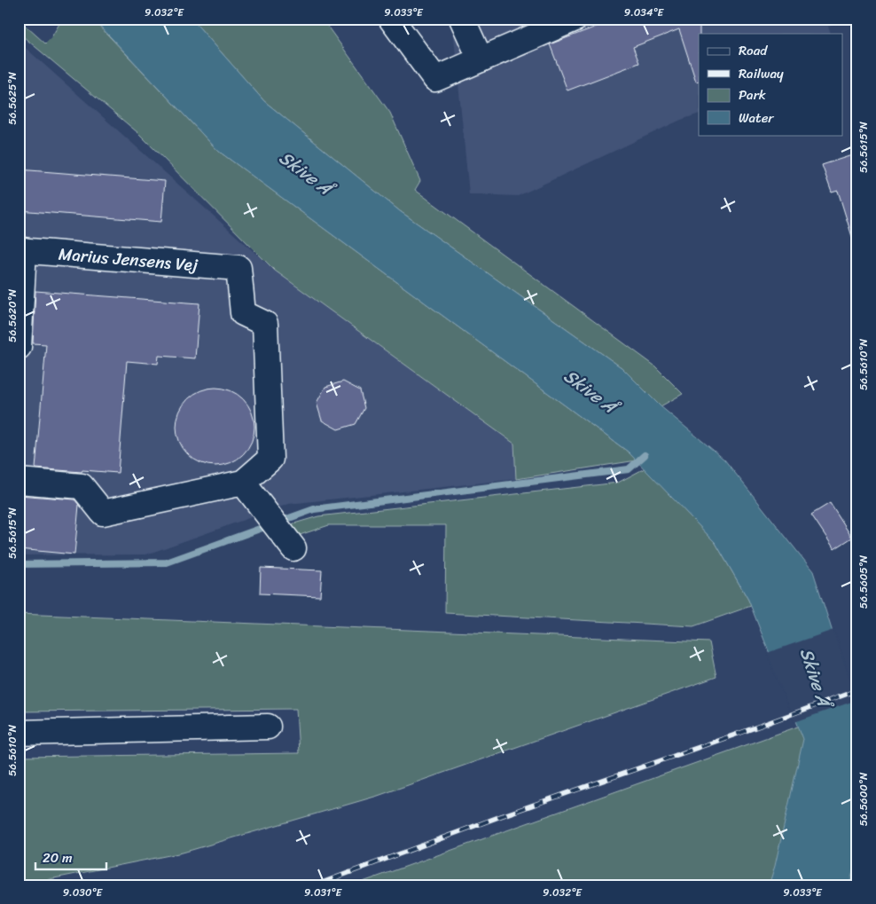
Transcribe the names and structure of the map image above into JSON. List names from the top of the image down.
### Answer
{
  "streets": {
    "street": ["Marius Jensens Vej"]
  },
  "water": ["Skive Å"],
  "legend": [
    "Road",
    "Railway",
    "Park",
    "Water"
  ],
  "scale_bar": "20 m",
  "coordinates": [
    "9.032°E",
    "9.033°E",
    "9.034°E",
    "56.5625°N",
    "56.5615°N",
    "56.5620°N",
    "56.5610°N",
    "56.5605°N",
    "56.5600°N",
    "9.030°E",
    "9.031°E"
  ]
}
